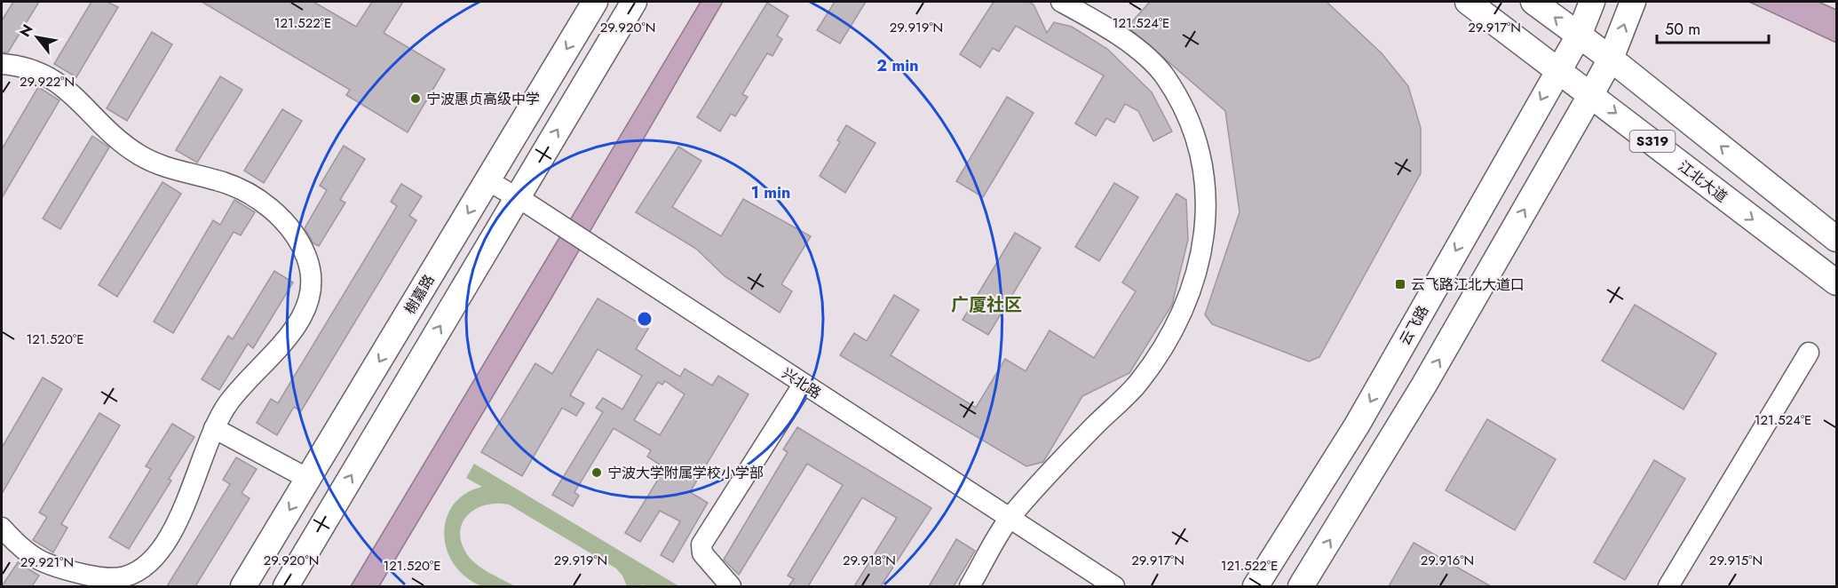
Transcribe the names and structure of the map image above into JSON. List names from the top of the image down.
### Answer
{
  "streets": {
    "main road": [
      "S319",
      "江北大道",
      "榭嘉路",
      "云飞路"
    ],
    "street": ["兴北路"]
  },
  "crossings": [
    ["S319", "云飞路"],
    ["江北大道", "云飞路"],
    ["榭嘉路", "兴北路"]
  ],
  "districts": ["广厦社区"],
  "places": {
    "other": ["宁波惠贞高级中学", "宁波大学附属学校小学部"],
    "transit": ["云飞路江北大道口"]
  },
  "scale_bar": "50 m",
  "north": "top left",
  "coordinates": [
    "121.522°E",
    "121.524°E",
    "29.919°N",
    "29.917°N",
    "29.920°N",
    "29.922°N",
    "121.520°E",
    "29.918°N",
    "29.916°N",
    "29.915°N",
    "29.921°N"
  ],
  "rings": ["2 min", "1 min"]
}
